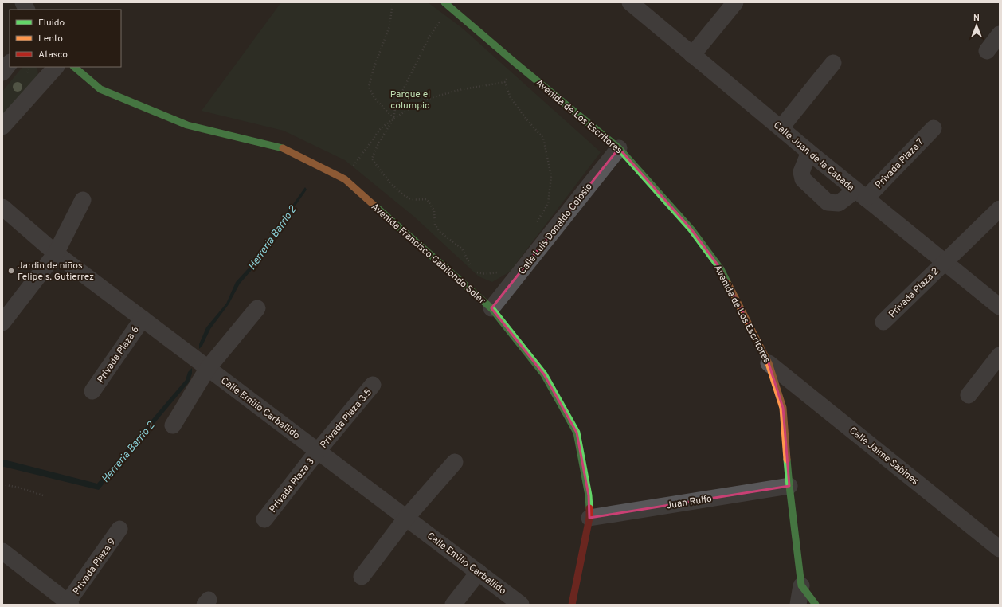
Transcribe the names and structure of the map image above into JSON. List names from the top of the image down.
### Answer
{
  "streets": {
    "street": [
      "Avenida de Los Escritores",
      "Calle Juan de la Cabada",
      "Privada Plaza 7",
      "Calle Luis Donaldo Colosio",
      "Avenida Francisco Gabilondo Soler",
      "Privada Plaza 2",
      "Privada Plaza 6",
      "Calle Emilio Carballido",
      "Privada Plaza 3.5",
      "Calle Jaime Sabines",
      "Privada Plaza 3",
      "Juan Rulfo",
      "Privada Plaza 9"
    ]
  },
  "crossings": [
    ["Avenida de Los Escritores", "Calle Luis Donaldo Colosio"],
    ["Avenida de Los Escritores", "Calle Jaime Sabines"],
    ["Avenida de Los Escritores", "Juan Rulfo"],
    ["Calle Juan de la Cabada", "Privada Plaza 7"],
    ["Calle Juan de la Cabada", "Privada Plaza 2"],
    ["Calle Luis Donaldo Colosio", "Avenida Francisco Gabilondo Soler"],
    ["Avenida Francisco Gabilondo Soler", "Juan Rulfo"],
    ["Privada Plaza 6", "Calle Emilio Carballido"],
    ["Calle Emilio Carballido", "Privada Plaza 3.5"],
    ["Calle Emilio Carballido", "Privada Plaza 3"],
    ["Privada Plaza 3.5", "Privada Plaza 3"]
  ],
  "water": ["Herreria Barrio 2"],
  "parks": ["Parque el columpio"],
  "places": ["Jardin de niños Felipe s. Gutierrez"],
  "legend": ["Fluido", "Lento", "Atasco"],
  "north": "top"
}
